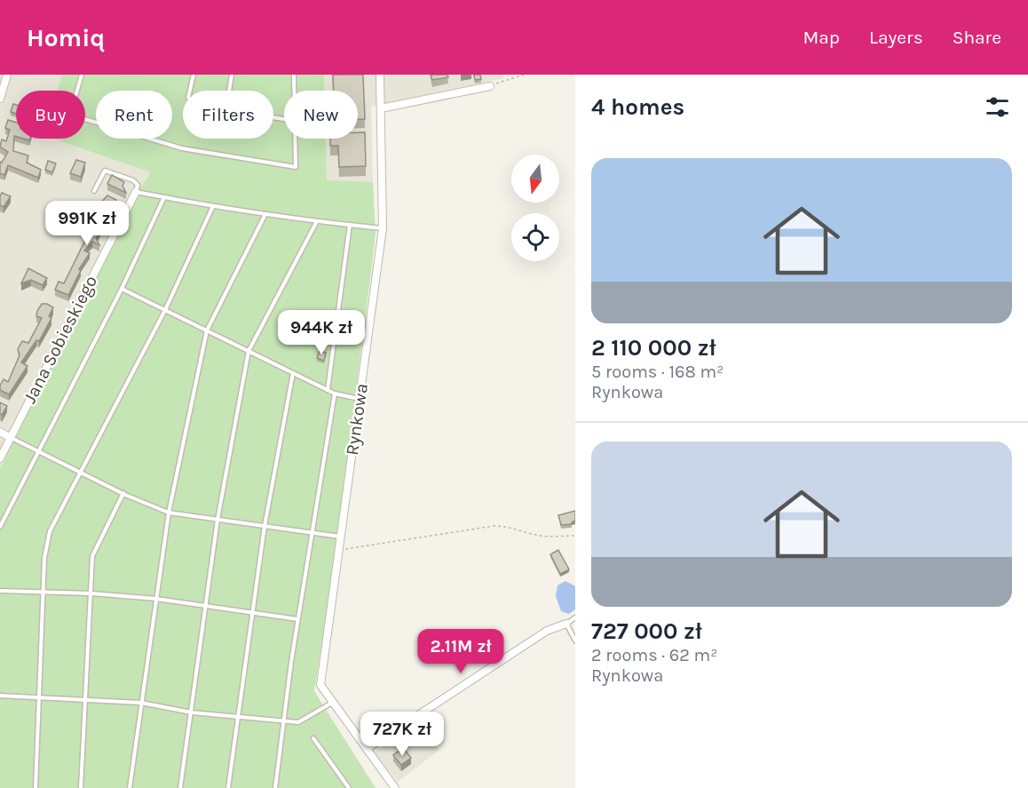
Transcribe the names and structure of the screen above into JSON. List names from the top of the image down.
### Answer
{
  "streets": {
    "street": ["Jana Sobieskiego", "Rynkowa"]
  },
  "north": "bottom",
  "page": {
    "header": "Homiq",
    "nav": ["Map", "Layers", "Share"],
    "heading": "4 homes",
    "chip": [
      "Buy",
      "Rent",
      "Filters",
      "New"
    ],
    "list": [
      {
        "name": "2 110 000 zł",
        "note": "5 rooms · 168 m² · Rynkowa"
      },
      {
        "name": "727 000 zł",
        "note": "2 rooms · 62 m² · Rynkowa"
      }
    ],
    "price": [
      "991K zł",
      "944K zł",
      "2.11M zł",
      "727K zł"
    ]
  }
}
